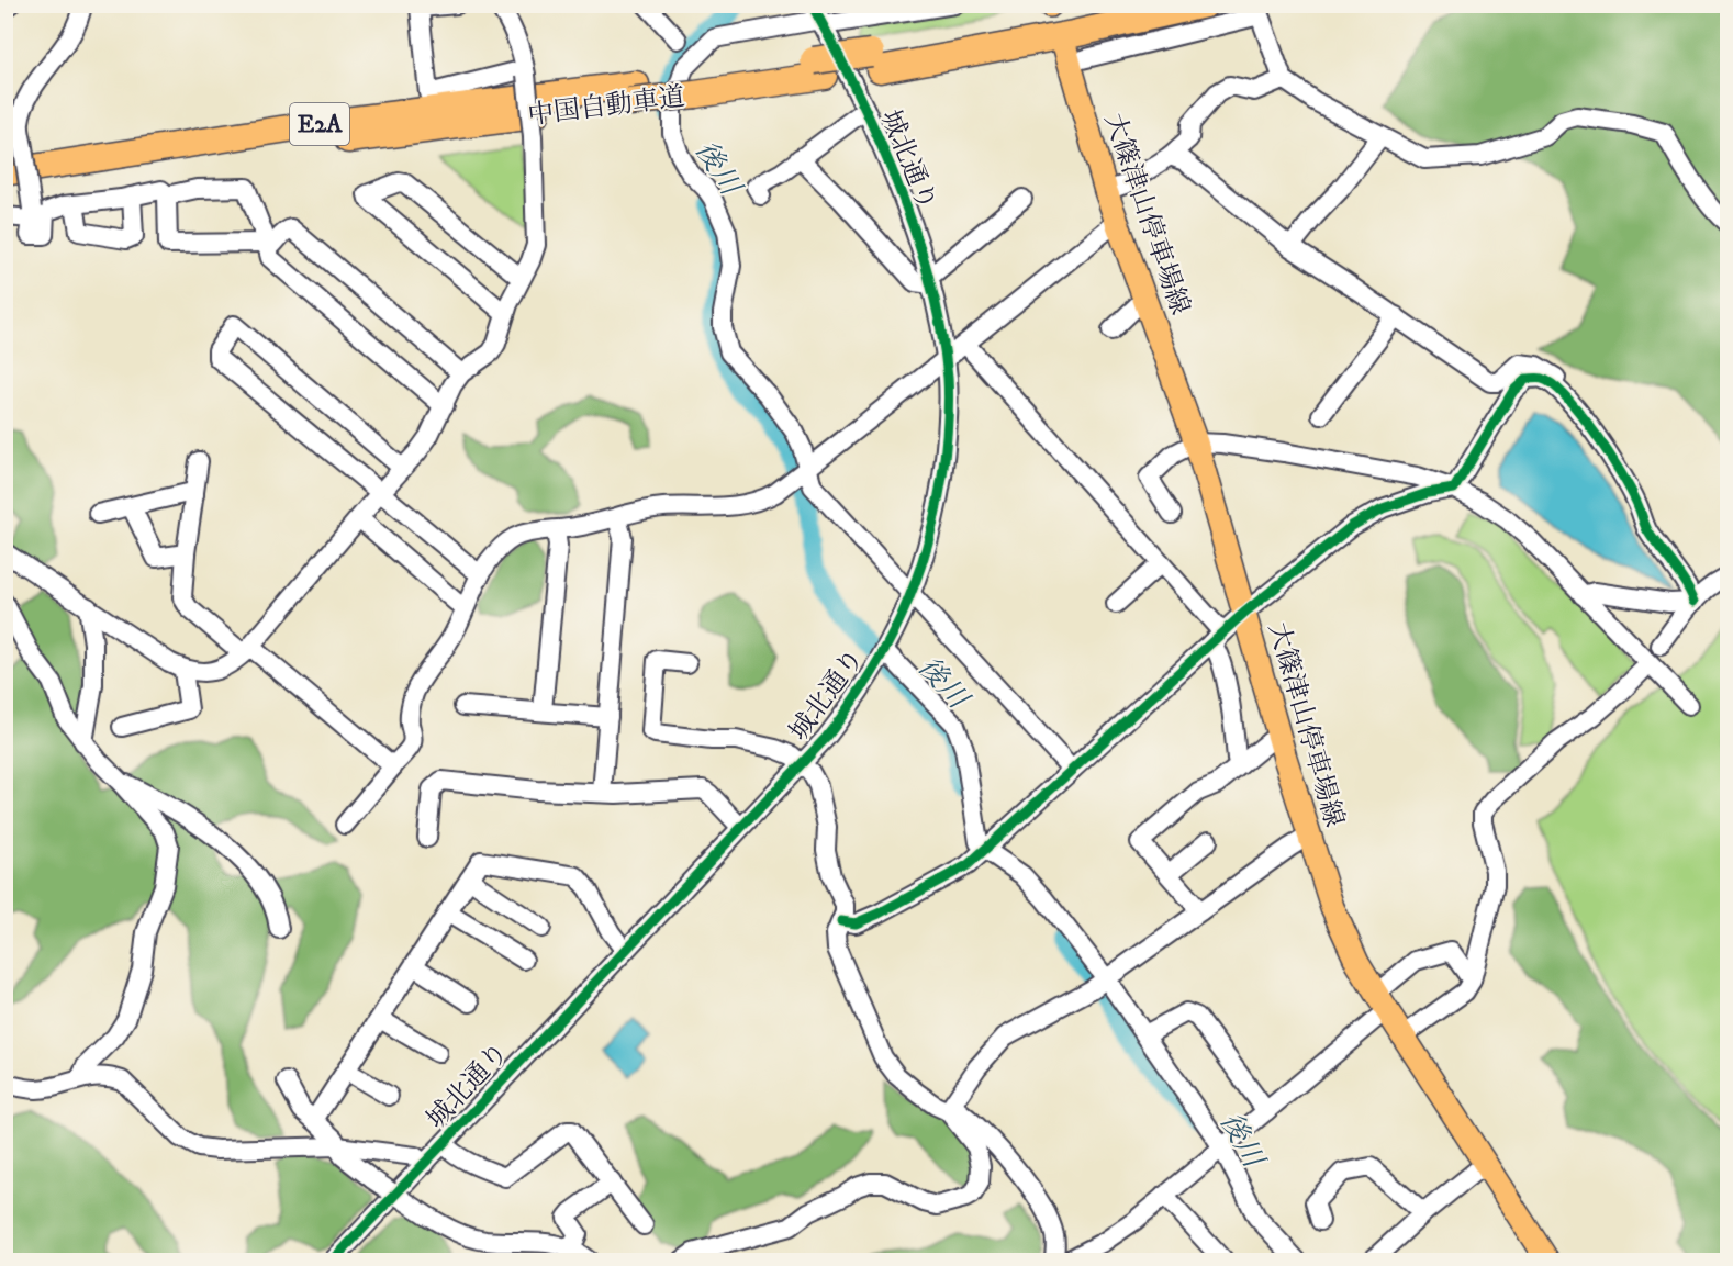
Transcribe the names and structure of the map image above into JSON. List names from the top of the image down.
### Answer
{
  "streets": {
    "highway": ["中国自動車道", "E2A"],
    "main road": ["大篠津山停車場線"],
    "street": ["城北通り"]
  },
  "water": ["後川"]
}
